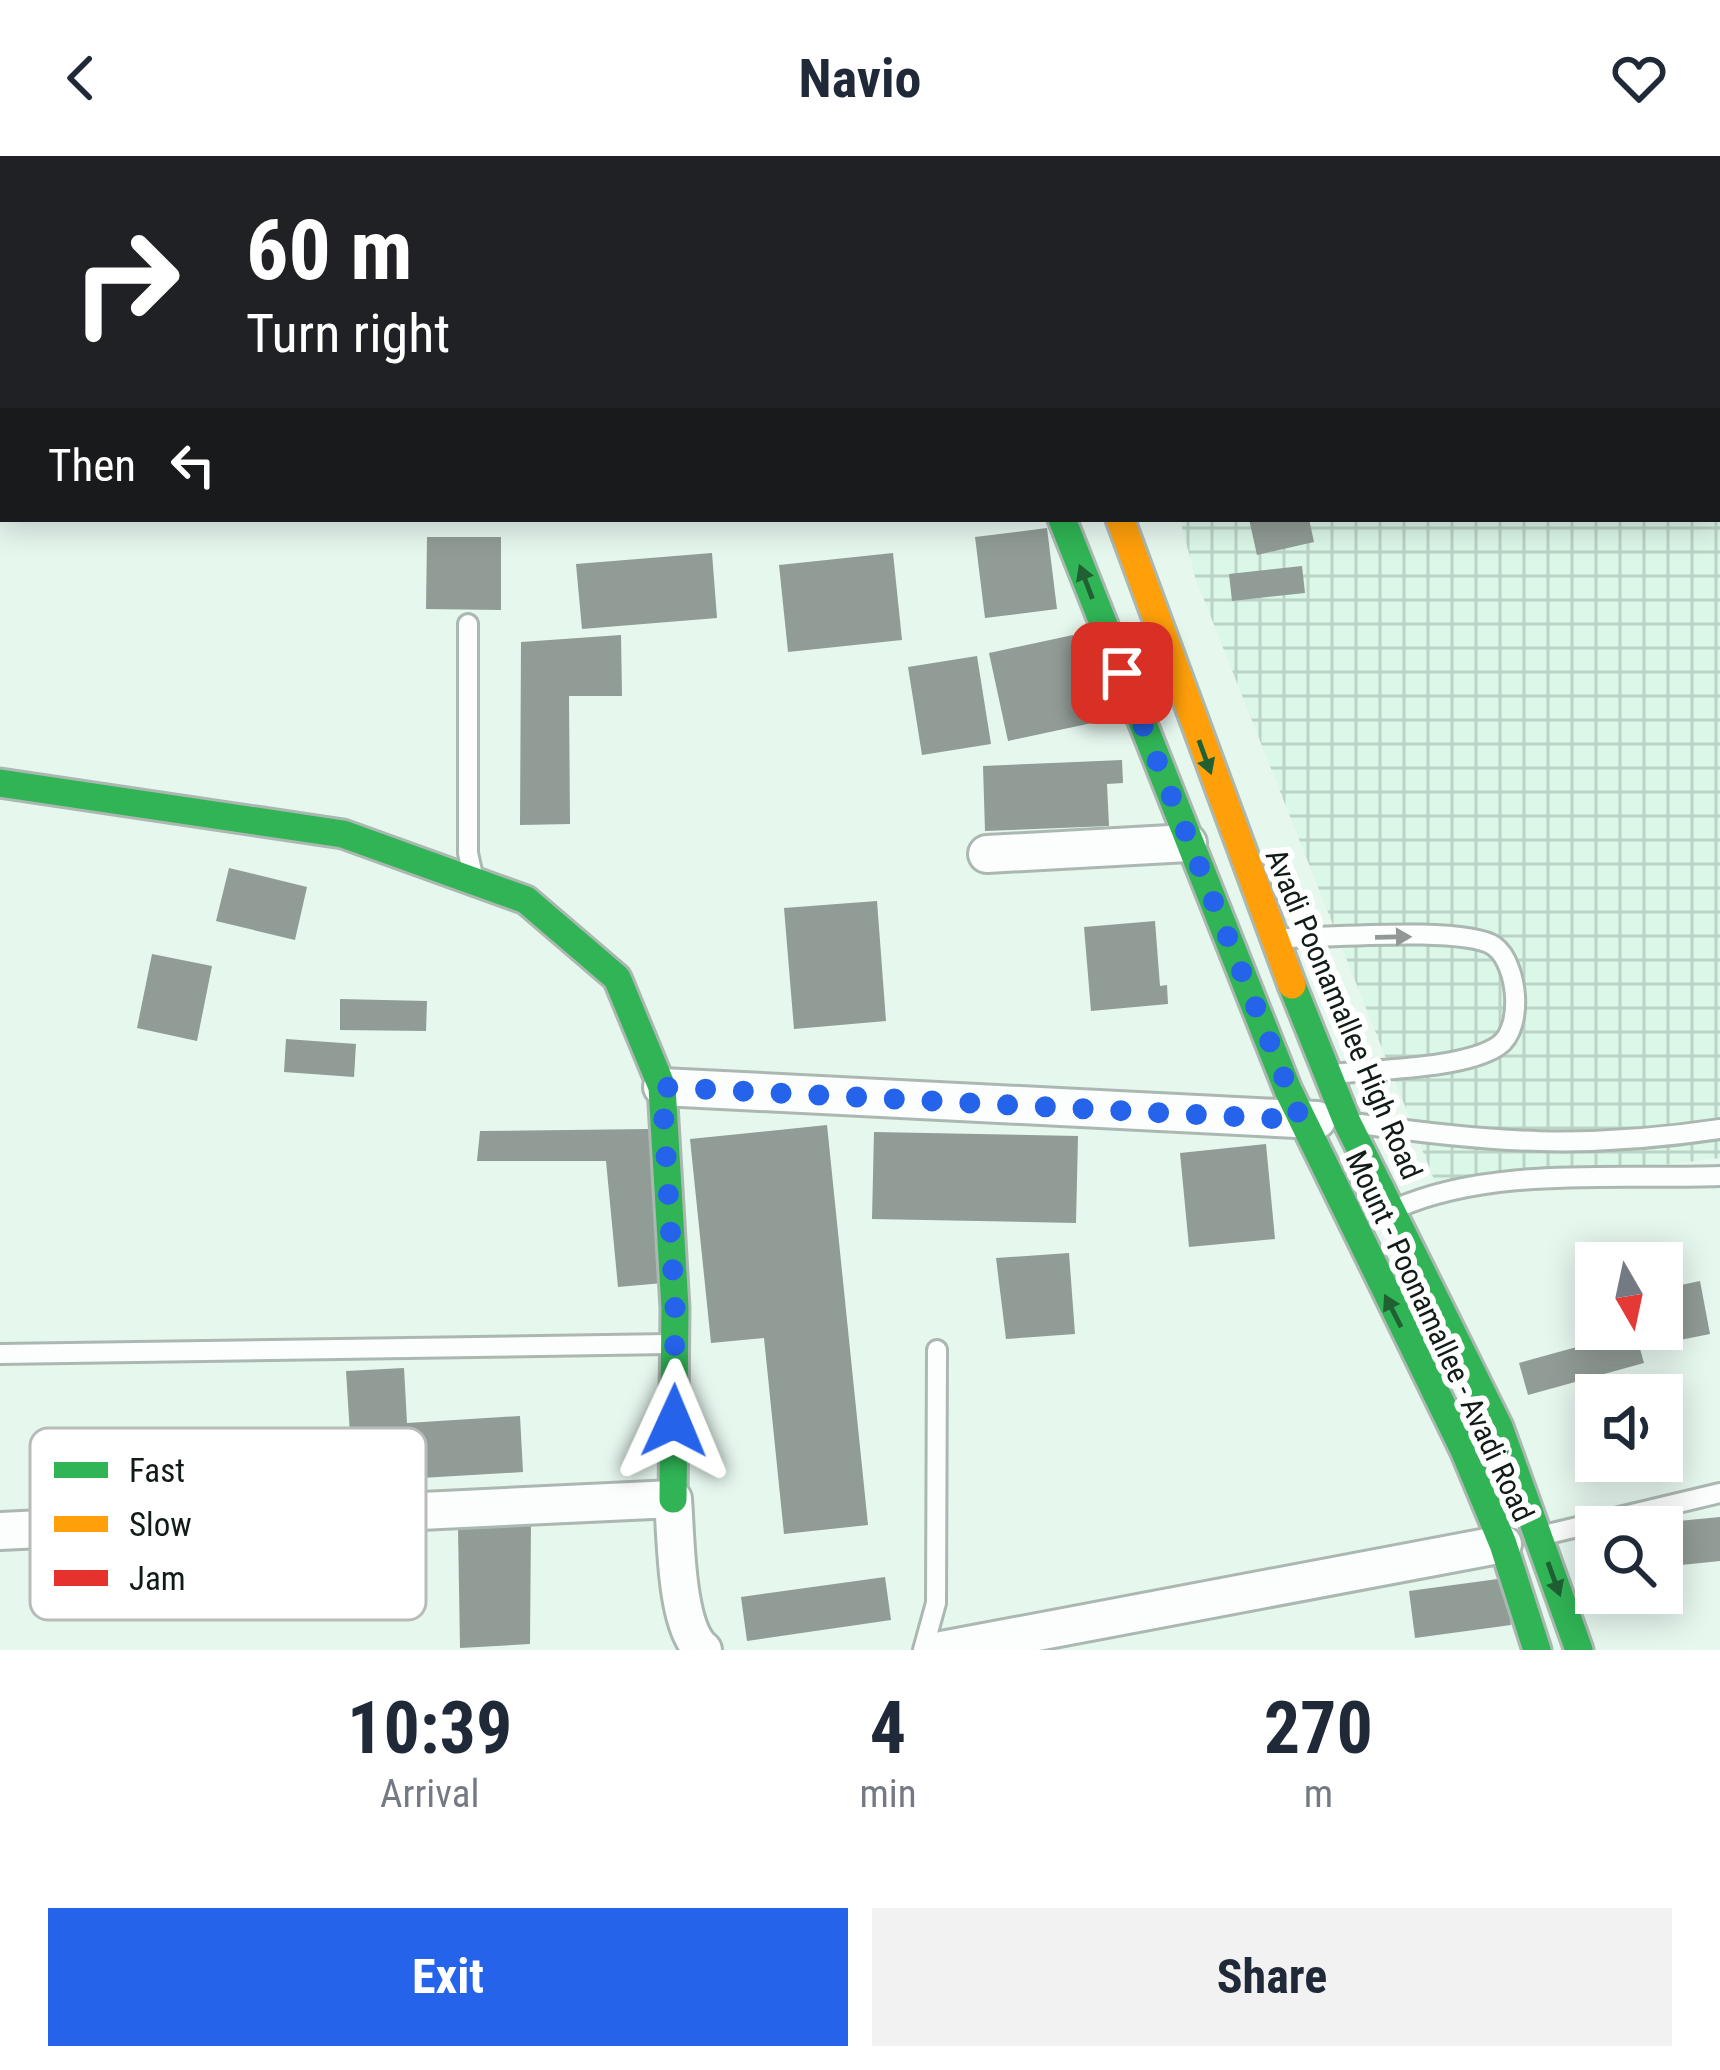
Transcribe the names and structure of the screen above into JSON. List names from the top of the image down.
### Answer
{
  "streets": {
    "main road": ["Avadi Poonamallee High Road", "Mount - Poonamallee - Avadi Road"]
  },
  "crossings": [
    ["Avadi Poonamallee High Road", "Mount - Poonamallee - Avadi Road"]
  ],
  "one_way": ["Avadi Poonamallee High Road", "Mount - Poonamallee - Avadi Road"],
  "legend": ["Fast", "Slow", "Jam"],
  "north": "bottom",
  "page": {
    "header": "Navio",
    "turn": ["60 m", "Turn right"],
    "then": "Then",
    "eta": [
      "10:39",
      "Arrival",
      "4",
      "min",
      "270",
      "m"
    ],
    "buttons": ["Exit", "Share"]
  }
}
